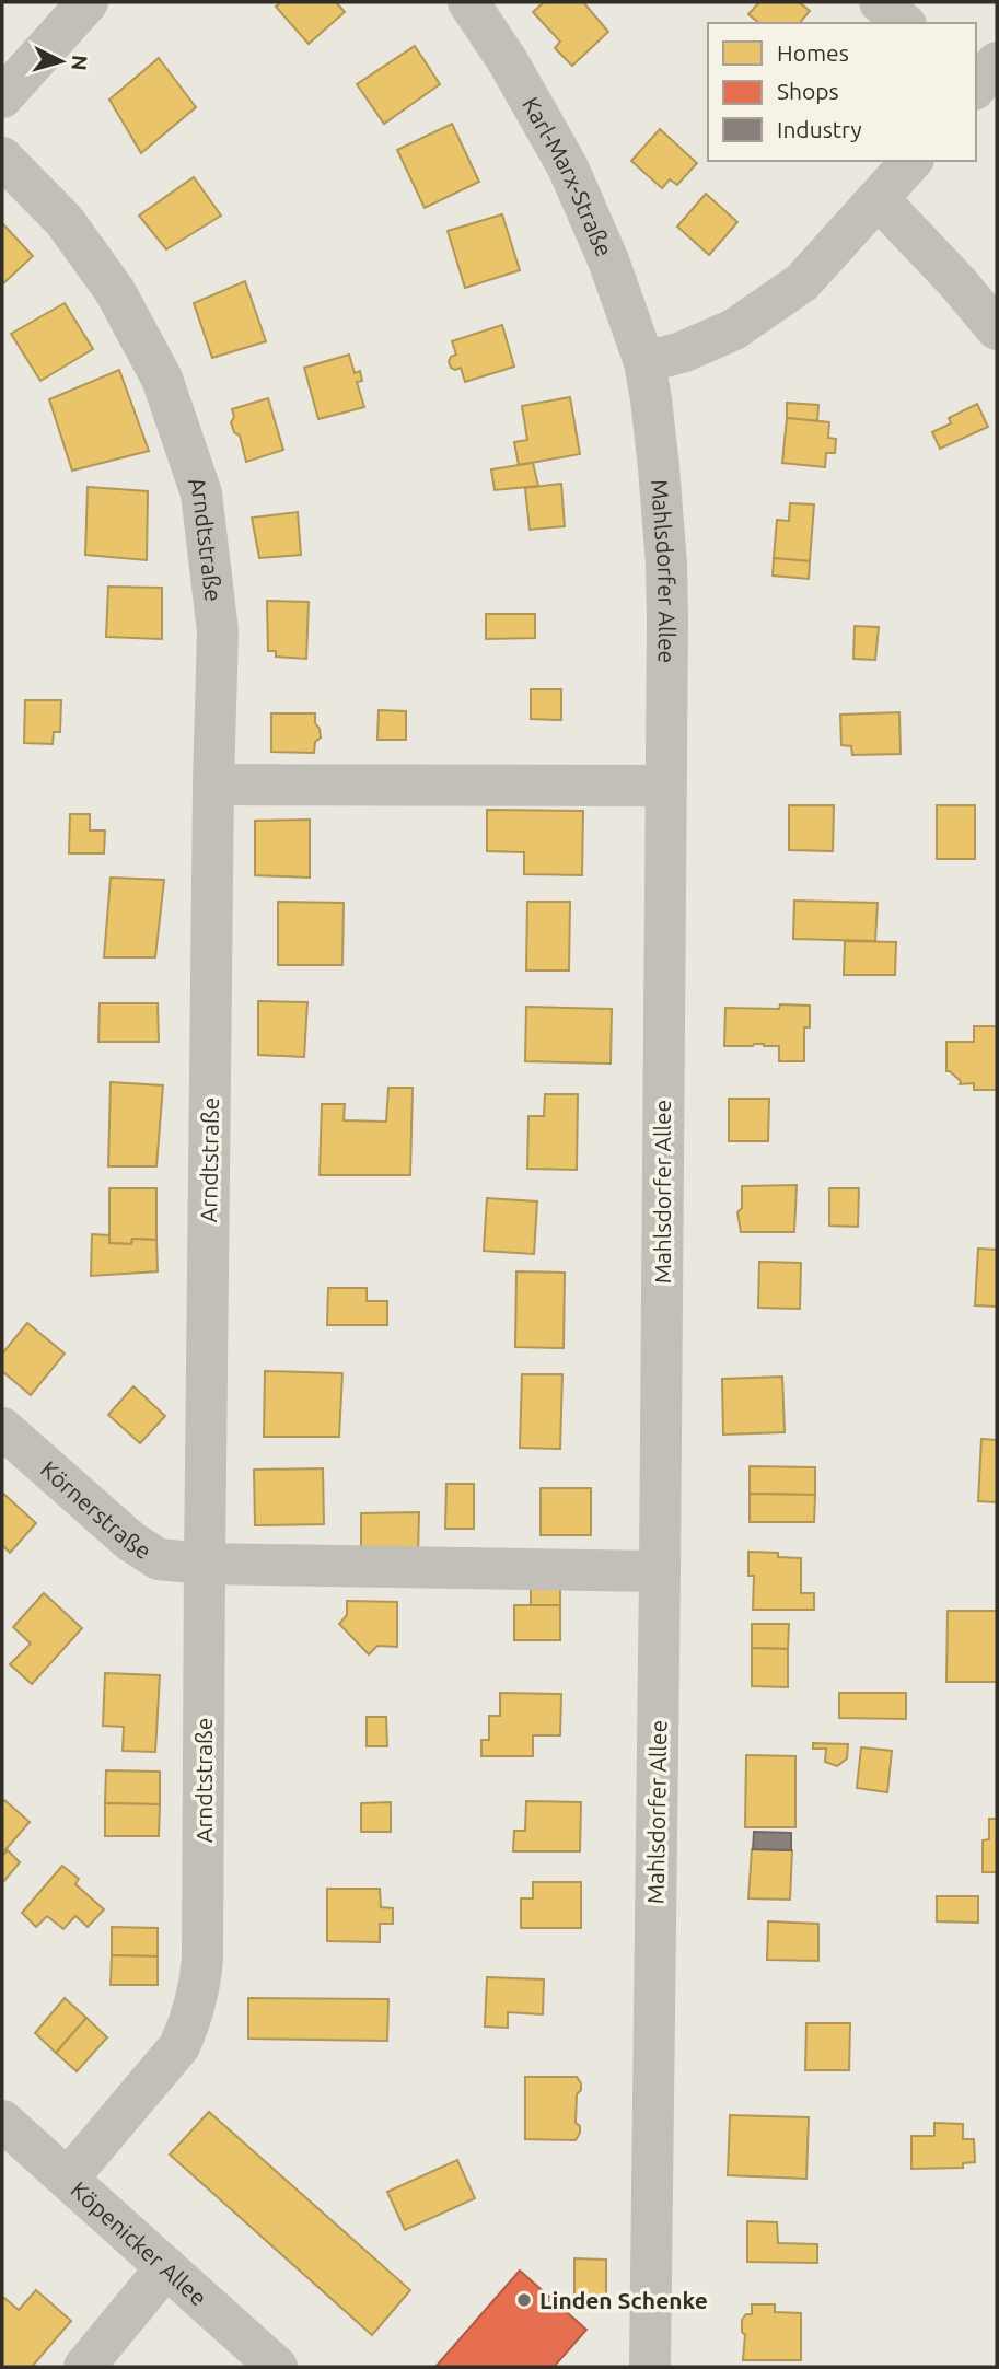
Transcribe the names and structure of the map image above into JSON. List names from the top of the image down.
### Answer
{
  "streets": {
    "street": [
      "Karl-Marx-Straße",
      "Arndtstraße",
      "Mahlsdorfer Allee",
      "Körnerstraße",
      "Köpenicker Allee"
    ]
  },
  "crossings": [
    ["Karl-Marx-Straße", "Mahlsdorfer Allee"],
    ["Arndtstraße", "Körnerstraße"],
    ["Arndtstraße", "Köpenicker Allee"],
    ["Mahlsdorfer Allee", "Körnerstraße"]
  ],
  "places": ["Linden Schenke"],
  "legend": ["Homes", "Shops", "Industry"],
  "north": "right"
}
